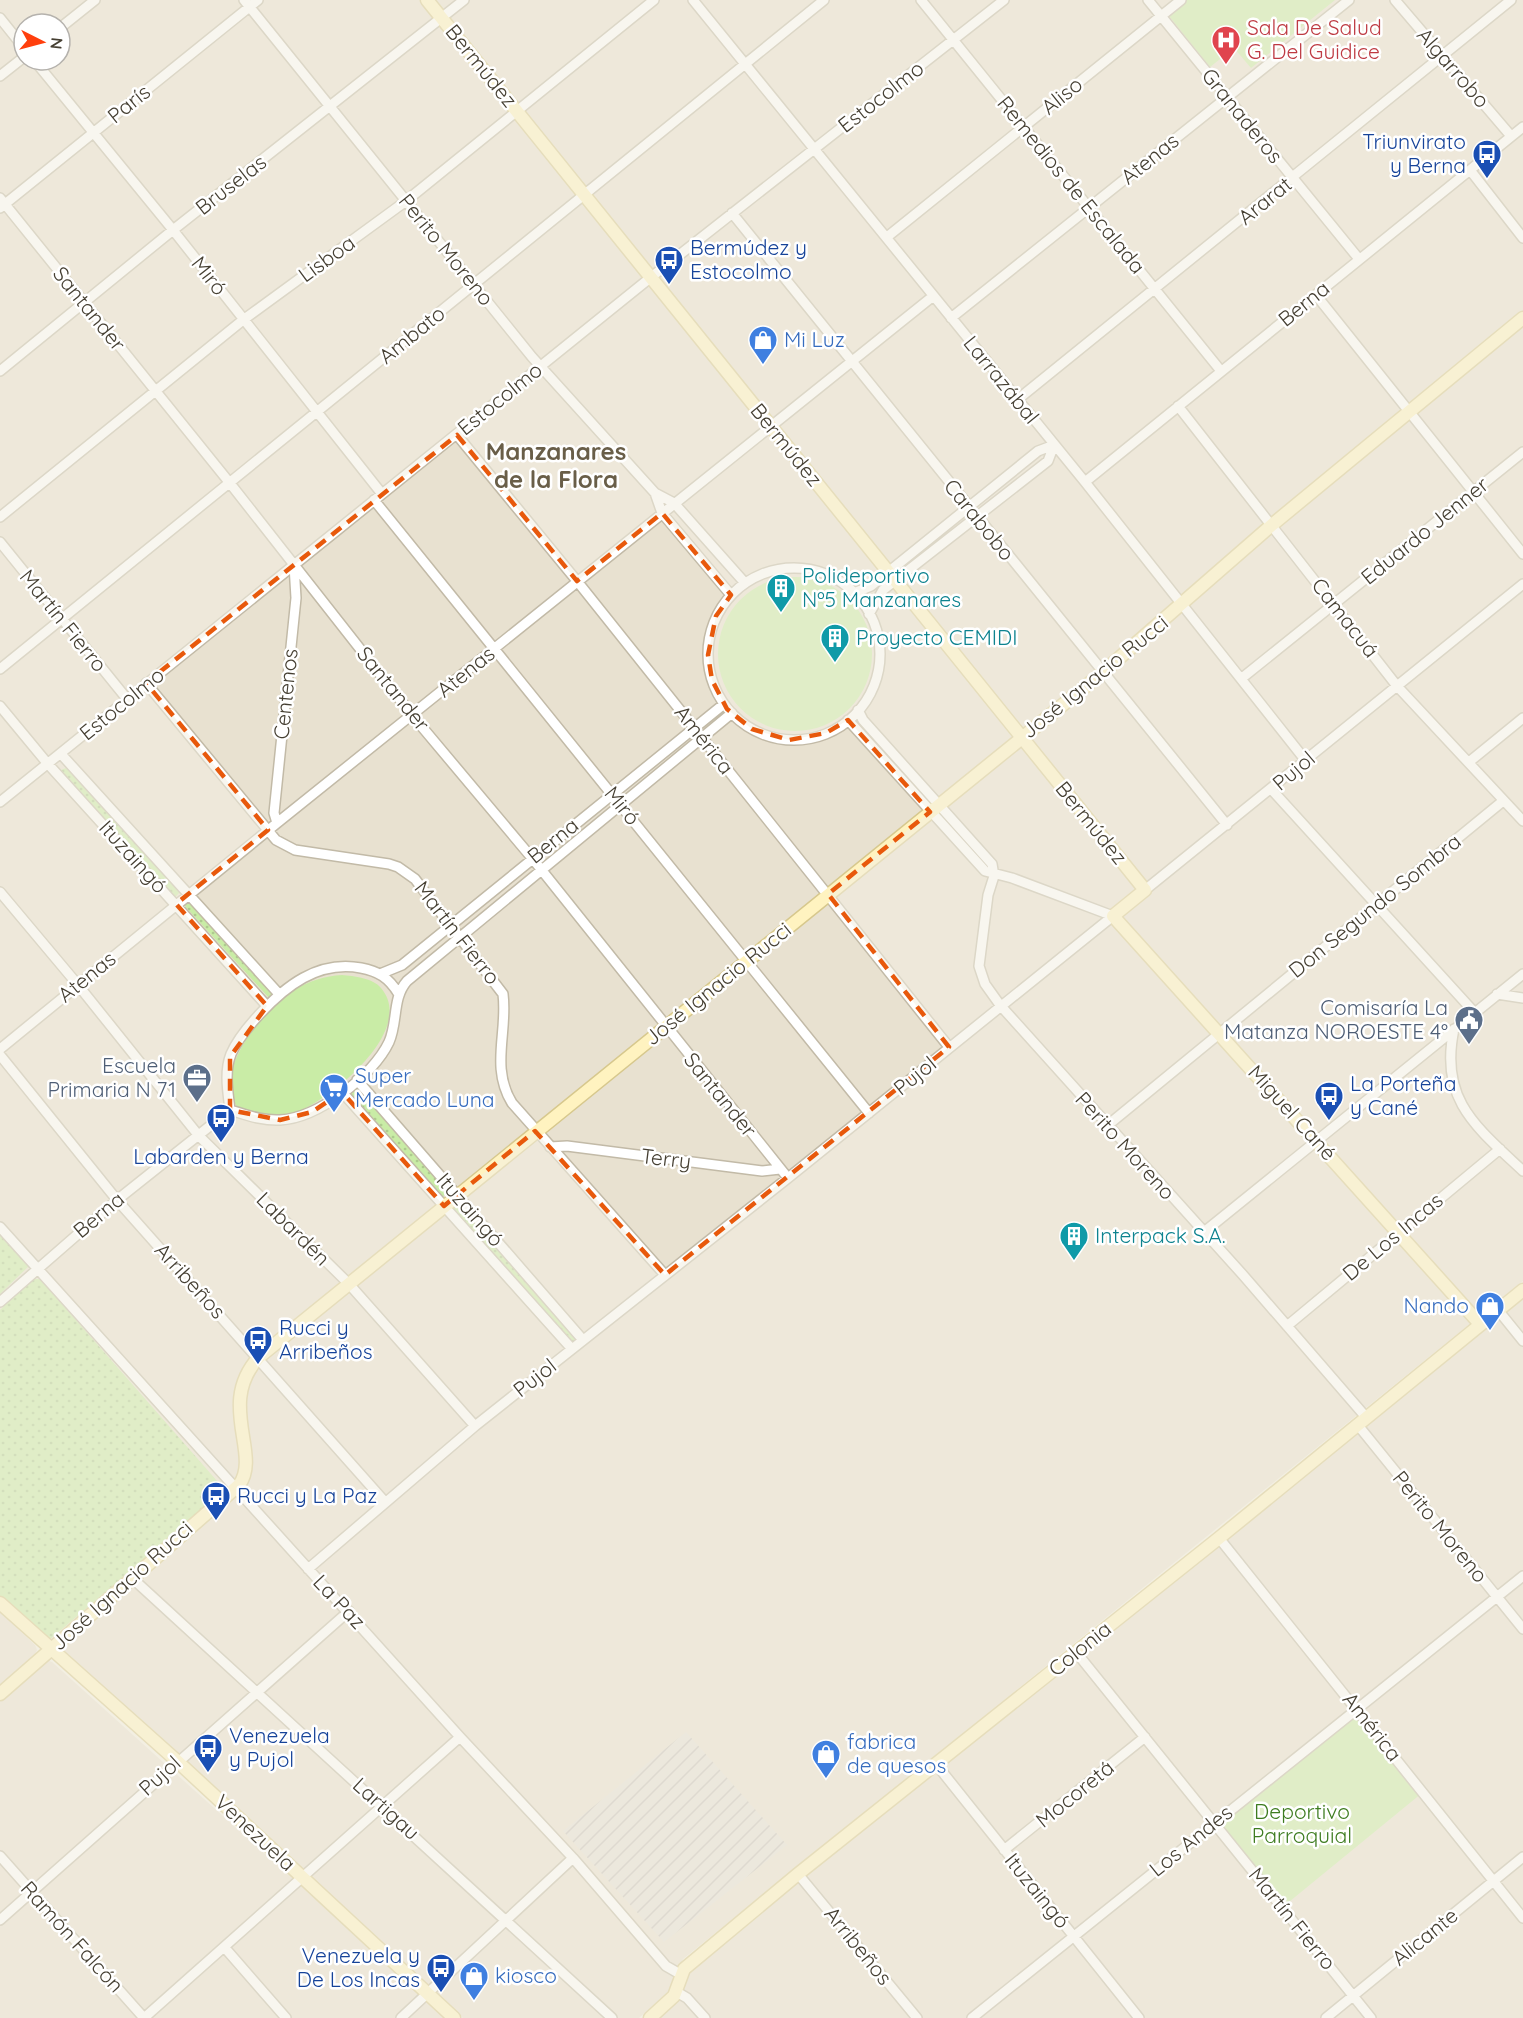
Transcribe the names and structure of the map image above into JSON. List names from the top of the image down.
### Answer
{
  "streets": {
    "street": [
      "Bermúdez",
      "Algarrobo",
      "Aliso",
      "Estocolmo",
      "París",
      "Granaderos",
      "Atenas",
      "Bruselas",
      "Remedios de Escalada",
      "Ararat",
      "Perito Moreno",
      "Lisboa",
      "Miró",
      "Berna",
      "Santander",
      "Ambato",
      "Larrazábal",
      "Carabobo",
      "Eduardo Jenner",
      "Camacuá",
      "Martín Fierro",
      "José Ignacio Rucci",
      "Centenos",
      "América",
      "Pujol",
      "Ituzaingó",
      "Don Segundo Sombra",
      "Miguel Cané",
      "Terry",
      "Labardén",
      "De Los Incas",
      "Arribeños",
      "La Paz",
      "Colonia",
      "Mocoretá",
      "Lartigau",
      "Venezuela",
      "Los Andes",
      "Ramón Falcón",
      "Alicante"
    ]
  },
  "crossings": [
    ["Bermúdez", "Estocolmo"],
    ["Bermúdez", "Atenas"],
    ["Bermúdez", "Bruselas"],
    ["Bermúdez", "Lisboa"],
    ["Bermúdez", "Ambato"],
    ["Bermúdez", "José Ignacio Rucci"],
    ["Bermúdez", "Pujol"],
    ["Algarrobo", "Ararat"],
    ["Algarrobo", "Berna"],
    ["Aliso", "Granaderos"],
    ["Aliso", "Remedios de Escalada"],
    ["Aliso", "Larrazábal"],
    ["Estocolmo", "Remedios de Escalada"],
    ["Estocolmo", "Perito Moreno"],
    ["Estocolmo", "Miró"],
    ["Estocolmo", "Santander"],
    ["Estocolmo", "Larrazábal"],
    ["Estocolmo", "Carabobo"],
    ["Estocolmo", "Martín Fierro"],
    ["Estocolmo", "Centenos"],
    ["Estocolmo", "América"],
    ["Estocolmo", "Ituzaingó"],
    ["París", "Perito Moreno"],
    ["París", "Miró"],
    ["París", "Santander"],
    ["Granaderos", "Atenas"],
    ["Granaderos", "Ararat"],
    ["Granaderos", "Berna"],
    ["Atenas", "Remedios de Escalada"],
    ["Atenas", "Perito Moreno"],
    ["Atenas", "Miró"],
    ["Atenas", "Santander"],
    ["Atenas", "Larrazábal"],
    ["Atenas", "Carabobo"],
    ["Atenas", "Martín Fierro"],
    ["Atenas", "Centenos"],
    ["Atenas", "América"],
    ["Atenas", "Ituzaingó"],
    ["Atenas", "Labardén"],
    ["Bruselas", "Perito Moreno"],
    ["Bruselas", "Miró"],
    ["Bruselas", "Santander"],
    ["Remedios de Escalada", "Ararat"],
    ["Remedios de Escalada", "Berna"],
    ["Ararat", "Larrazábal"],
    ["Perito Moreno", "Lisboa"],
    ["Perito Moreno", "Berna"],
    ["Perito Moreno", "Ambato"],
    ["Perito Moreno", "Pujol"],
    ["Perito Moreno", "Don Segundo Sombra"],
    ["Perito Moreno", "Miguel Cané"],
    ["Perito Moreno", "De Los Incas"],
    ["Perito Moreno", "Colonia"],
    ["Perito Moreno", "Los Andes"],
    ["Lisboa", "Miró"],
    ["Lisboa", "Santander"],
    ["Miró", "Berna"],
    ["Miró", "Ambato"],
    ["Miró", "José Ignacio Rucci"],
    ["Miró", "Pujol"],
    ["Berna", "Santander"],
    ["Berna", "Larrazábal"],
    ["Berna", "Camacuá"],
    ["Berna", "Martín Fierro"],
    ["Berna", "América"],
    ["Berna", "Ituzaingó"],
    ["Berna", "Labardén"],
    ["Berna", "Arribeños"],
    ["Berna", "La Paz"],
    ["Santander", "Ambato"],
    ["Santander", "José Ignacio Rucci"],
    ["Santander", "Centenos"],
    ["Santander", "Pujol"],
    ["Santander", "Terry"],
    ["Ambato", "Larrazábal"],
    ["Ambato", "Martín Fierro"],
    ["Larrazábal", "Eduardo Jenner"],
    ["Larrazábal", "José Ignacio Rucci"],
    ["Larrazábal", "Pujol"],
    ["Carabobo", "José Ignacio Rucci"],
    ["Carabobo", "Pujol"],
    ["Eduardo Jenner", "Camacuá"],
    ["Camacuá", "José Ignacio Rucci"],
    ["Camacuá", "Pujol"],
    ["Camacuá", "Don Segundo Sombra"],
    ["Martín Fierro", "José Ignacio Rucci"],
    ["Martín Fierro", "Pujol"],
    ["Martín Fierro", "Terry"],
    ["Martín Fierro", "Colonia"],
    ["Martín Fierro", "Mocoretá"],
    ["Martín Fierro", "Los Andes"],
    ["Martín Fierro", "Alicante"],
    ["José Ignacio Rucci", "América"],
    ["José Ignacio Rucci", "Ituzaingó"],
    ["José Ignacio Rucci", "Labardén"],
    ["José Ignacio Rucci", "Arribeños"],
    ["José Ignacio Rucci", "La Paz"],
    ["José Ignacio Rucci", "Lartigau"],
    ["José Ignacio Rucci", "Venezuela"],
    ["América", "Pujol"],
    ["América", "Colonia"],
    ["América", "Los Andes"],
    ["América", "Alicante"],
    ["Pujol", "Ituzaingó"],
    ["Pujol", "Miguel Cané"],
    ["Pujol", "Labardén"],
    ["Pujol", "Arribeños"],
    ["Pujol", "La Paz"],
    ["Pujol", "Lartigau"],
    ["Pujol", "Venezuela"],
    ["Pujol", "Ramón Falcón"],
    ["Ituzaingó", "Colonia"],
    ["Ituzaingó", "Mocoretá"],
    ["Ituzaingó", "Los Andes"],
    ["Don Segundo Sombra", "Miguel Cané"],
    ["Miguel Cané", "De Los Incas"],
    ["Miguel Cané", "Colonia"],
    ["Arribeños", "Colonia"],
    ["La Paz", "Colonia"]
  ],
  "districts": ["Manzanares de la Flora"],
  "parks": ["Deportivo Parroquial"],
  "places": {
    "hospital": ["Sala De Salud G. Del Guidice"],
    "bus stop": [
      "Triunvirato y Berna",
      "Bermúdez y Estocolmo",
      "La Porteña y Cané",
      "Labarden y Berna",
      "Rucci y Arribeños",
      "Rucci y La Paz",
      "Venezuela y Pujol",
      "Venezuela y De Los Incas"
    ],
    "shop": [
      "Mi Luz",
      "Nando",
      "fabrica de quesos",
      "kiosco"
    ],
    "building": ["Polideportivo Nº5 Manzanares", "Proyecto CEMIDI", "Interpack S.A."],
    "public building": ["Comisaría La Matanza NOROESTE 4°"],
    "office": ["Escuela Primaria N 71"],
    "supermarket": ["Super Mercado Luna"]
  },
  "north": "right"
}
